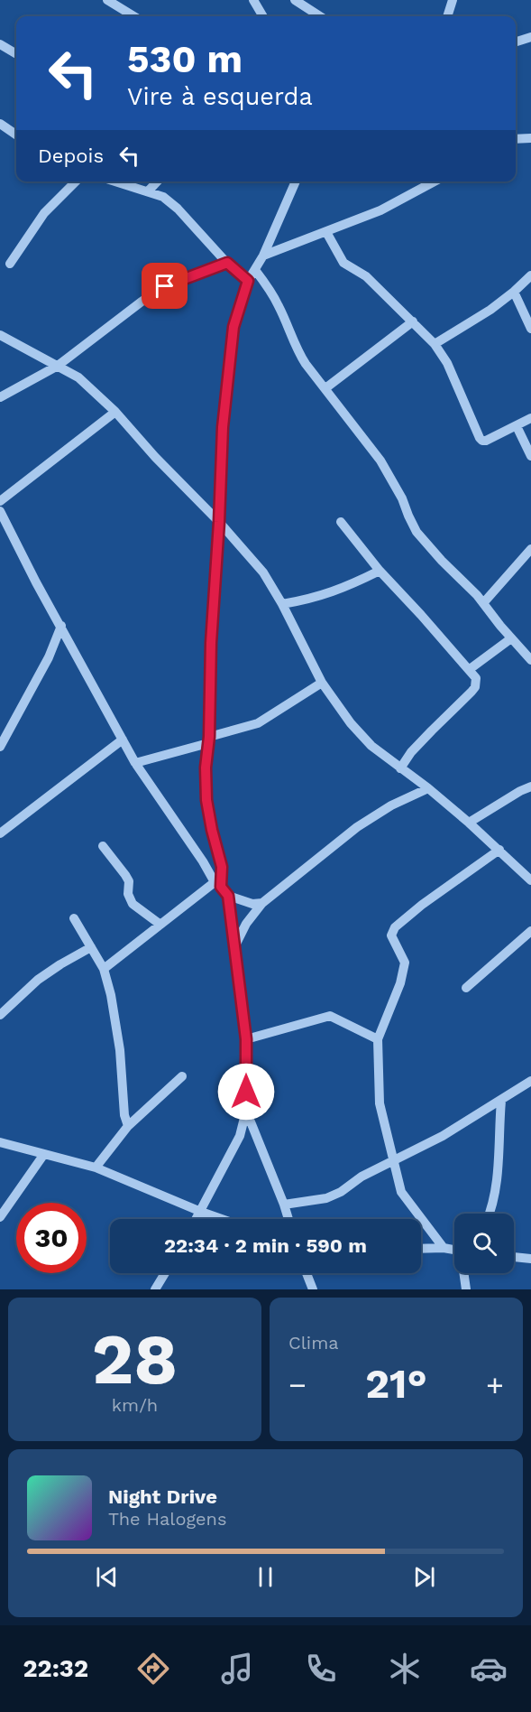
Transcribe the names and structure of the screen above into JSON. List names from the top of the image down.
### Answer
{
  "page": {
    "turn": ["530 m", "Vire à esquerda"],
    "then": "Depois",
    "limit": "30",
    "trip": "22:34 · 2 min · 590 m",
    "tile": [
      ["28", "km/h"],
      "Clima"
    ],
    "heat": ["−", "21°", "+"],
    "song": ["Night Drive", "The Halogens"],
    "tabs": "22:32"
  }
}
